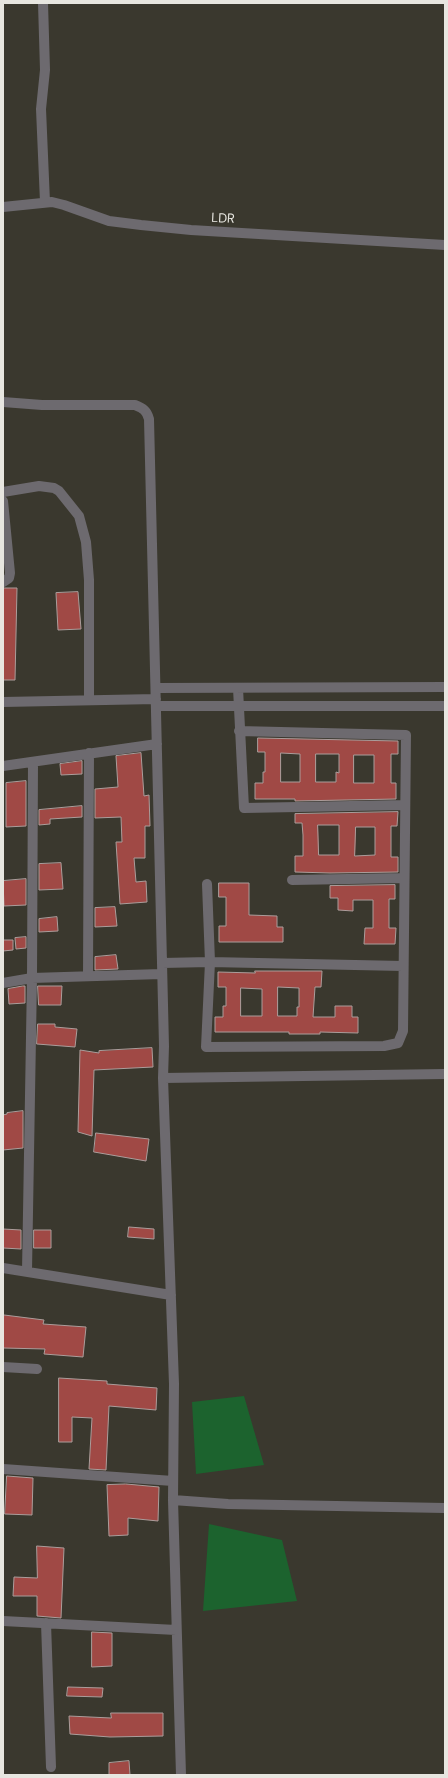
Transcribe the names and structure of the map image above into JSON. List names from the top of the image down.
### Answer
{
  "streets": {
    "street": ["LDR"]
  }
}
